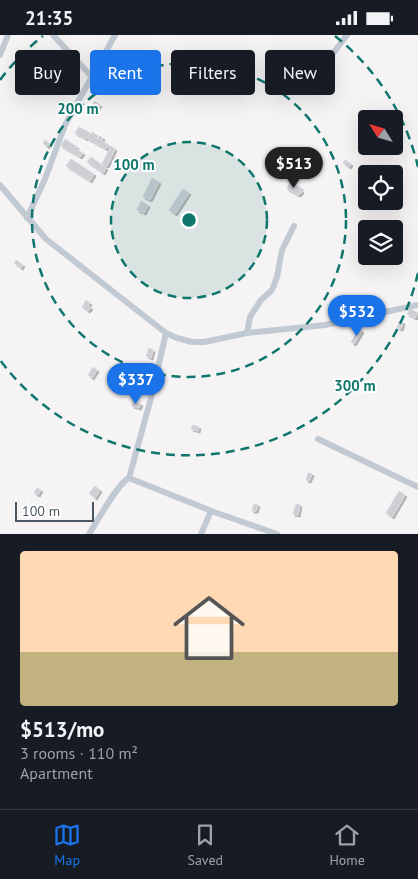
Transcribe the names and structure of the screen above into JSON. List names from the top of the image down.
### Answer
{
  "scale_bar": "100 m",
  "north": "top left",
  "page": {
    "status": "21:35",
    "chip": [
      "Buy",
      "Rent",
      "Filters",
      "New"
    ],
    "price": ["$513", "$532", "$337"],
    "scale": "100 m",
    "list": [
      {
        "name": "$513/mo",
        "note": "3 rooms · 110 m² · Apartment"
      }
    ],
    "tabs": ["Map", "Saved", "Home"]
  },
  "rings": ["200 m", "100 m", "300 m"]
}
